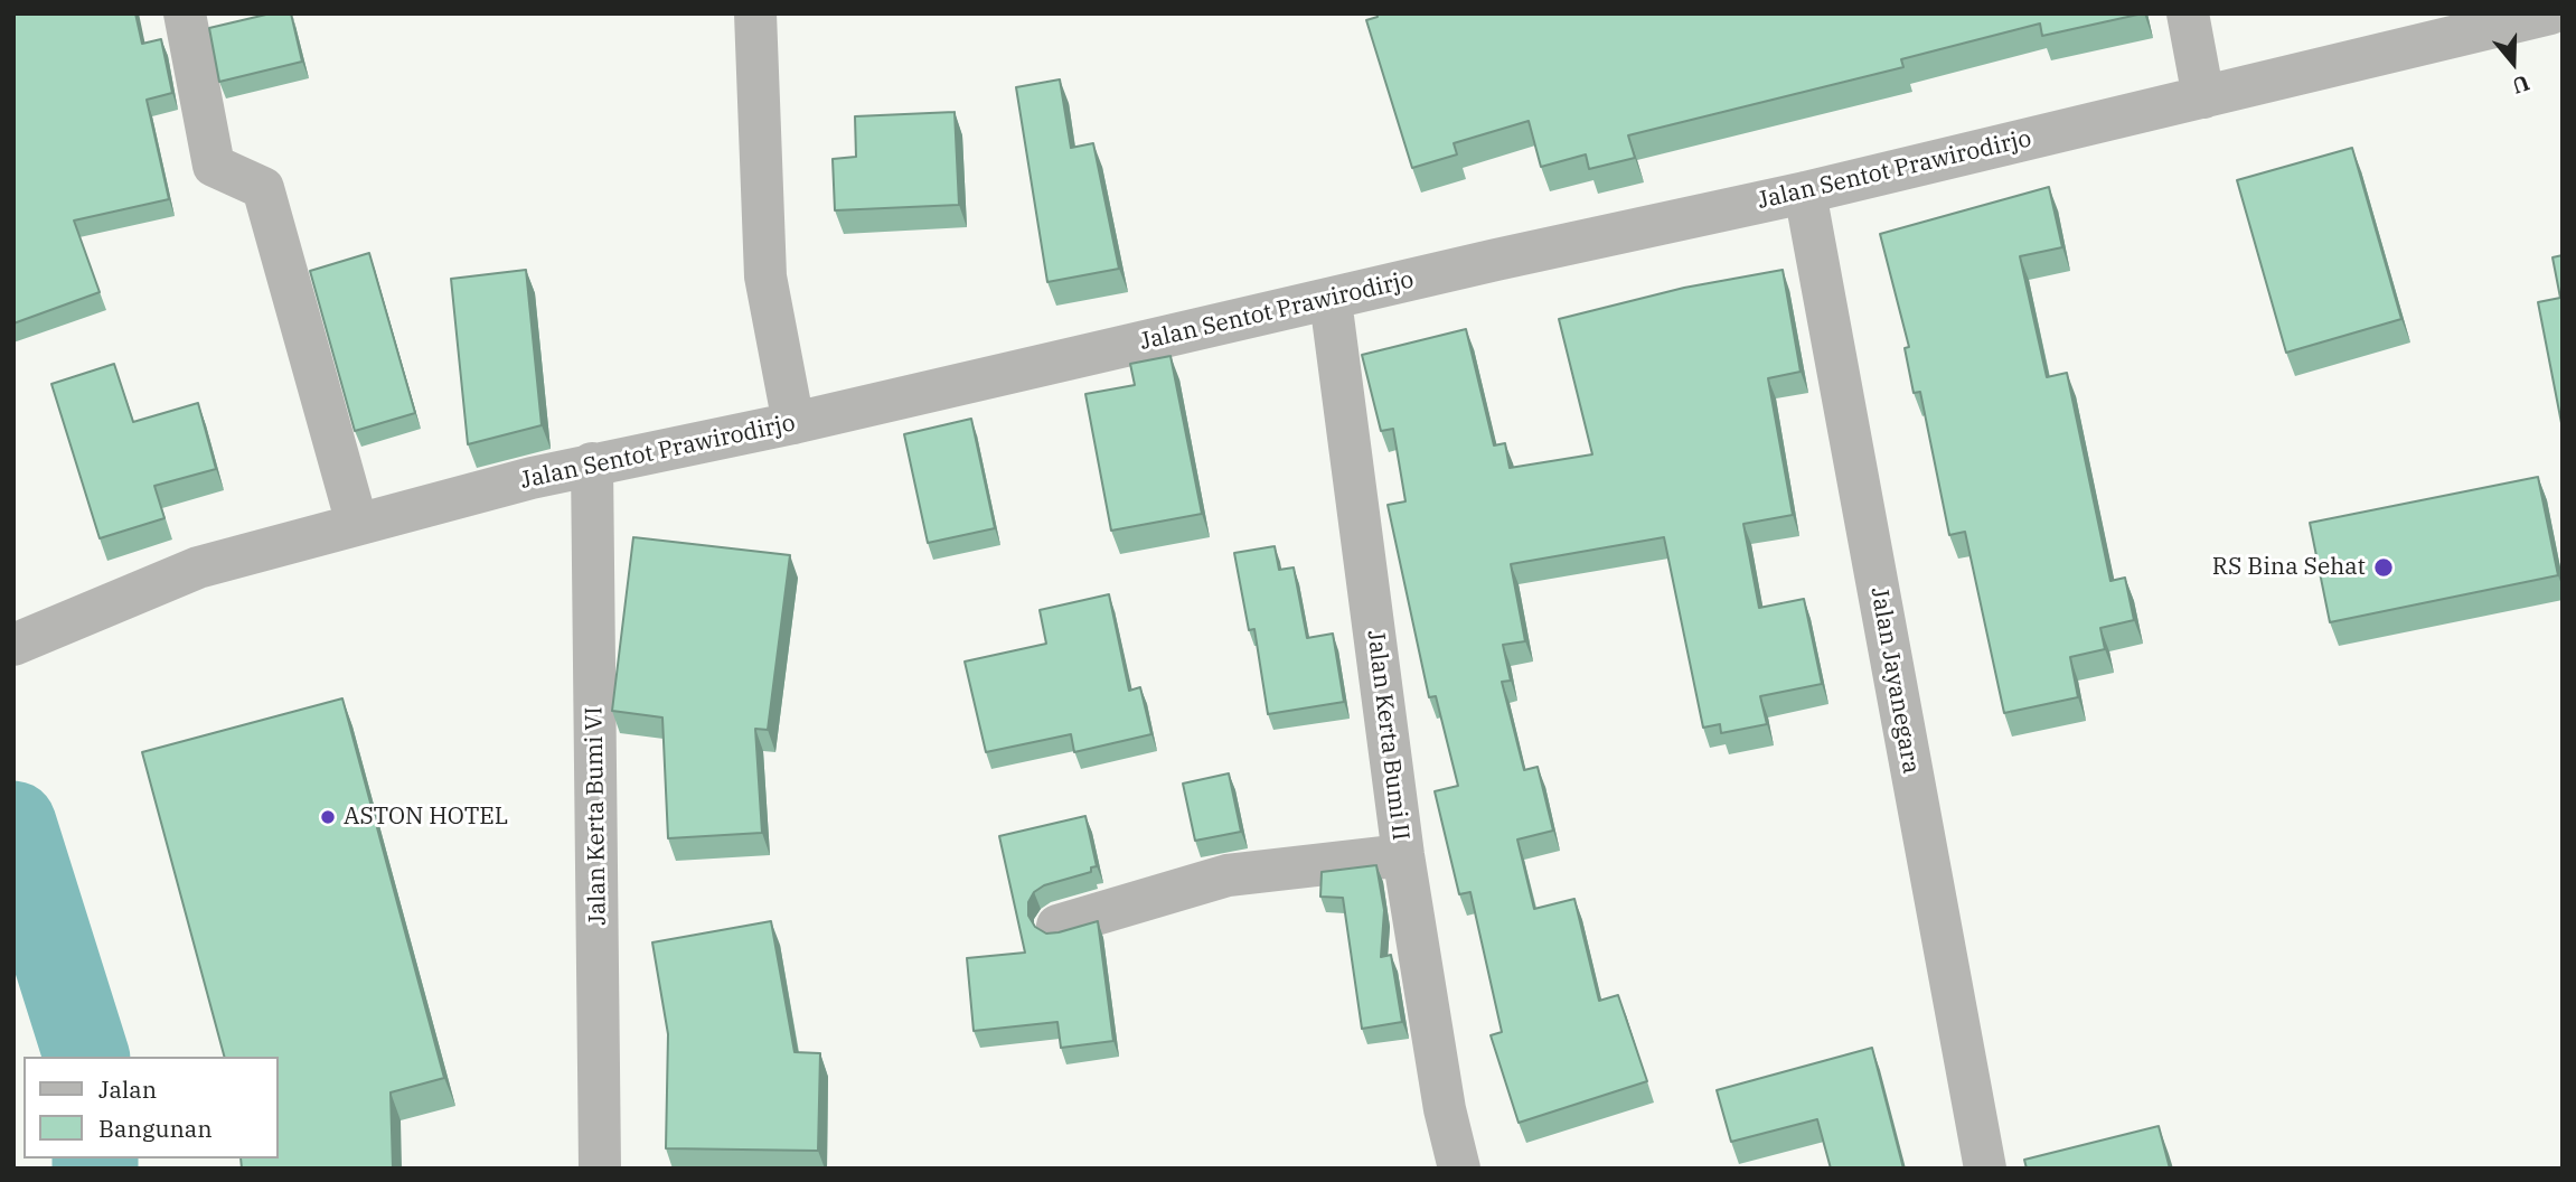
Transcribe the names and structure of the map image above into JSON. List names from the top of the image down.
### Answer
{
  "streets": {
    "street": [
      "Jalan Sentot Prawirodirjo",
      "Jalan Jayanegara",
      "Jalan Kerta Bumi II",
      "Jalan Kerta Bumi VI"
    ]
  },
  "crossings": [
    ["Jalan Sentot Prawirodirjo", "Jalan Jayanegara"],
    ["Jalan Sentot Prawirodirjo", "Jalan Kerta Bumi II"],
    ["Jalan Sentot Prawirodirjo", "Jalan Kerta Bumi VI"]
  ],
  "places": ["RS Bina Sehat", "ASTON HOTEL"],
  "legend": ["Jalan", "Bangunan"],
  "north": "bottom"
}
